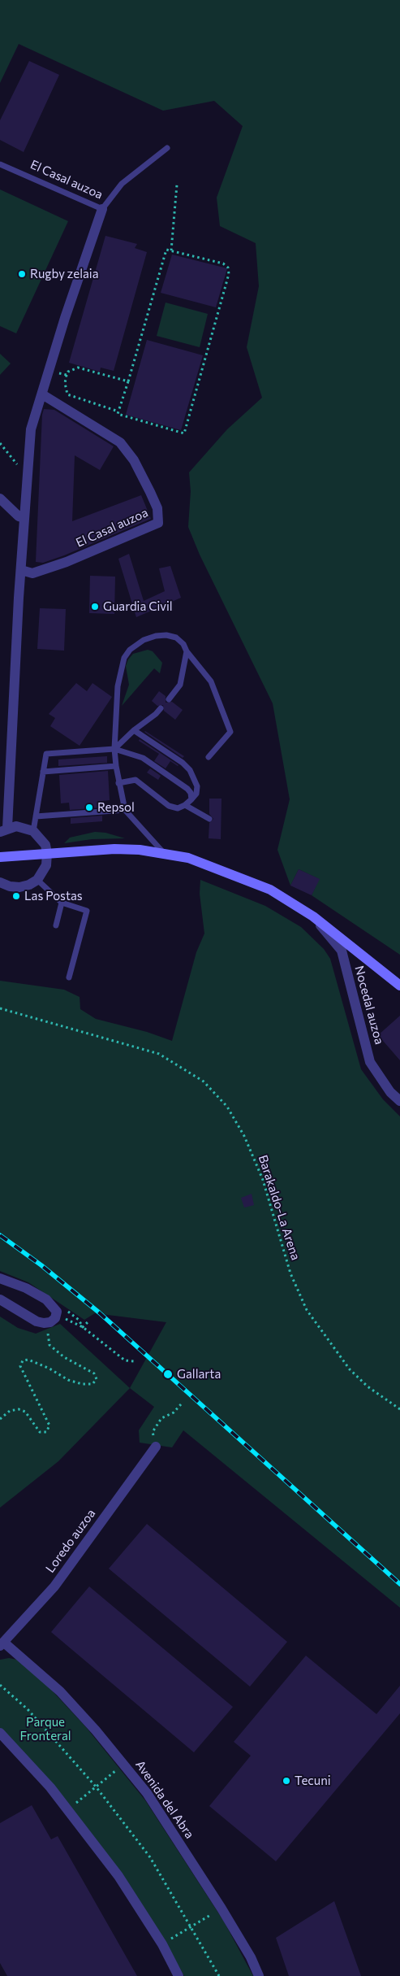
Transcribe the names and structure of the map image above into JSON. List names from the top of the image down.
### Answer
{
  "streets": {
    "street": [
      "El Casal auzoa",
      "Nocedal auzoa",
      "Loredo auzoa",
      "Avenida del Abra"
    ],
    "path": ["Barakaldo-La Arena"]
  },
  "crossings": [
    ["Loredo auzoa", "Avenida del Abra"]
  ],
  "parks": ["Parque Fronteral"],
  "places": [
    "Rugby zelaia",
    "Guardia Civil",
    "Repsol",
    "Las Postas",
    "Gallarta",
    "Tecuni"
  ]
}
